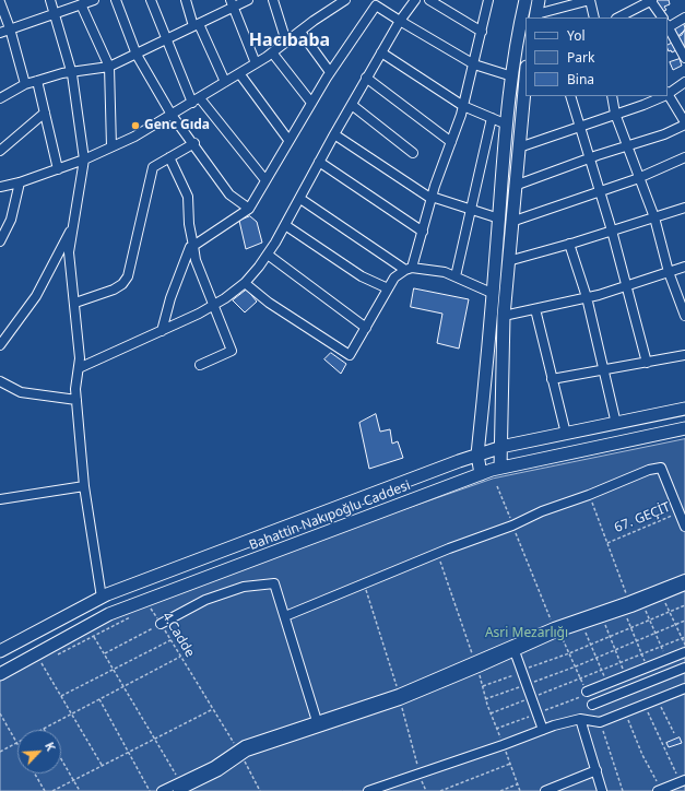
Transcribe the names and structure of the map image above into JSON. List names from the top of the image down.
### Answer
{
  "streets": {
    "main road": ["Bahattin Nakıpoğlu Caddesi"],
    "path": ["67. GEÇİT", "4.Cadde"]
  },
  "districts": ["Hacıbaba"],
  "parks": ["Asri Mezarlığı"],
  "places": ["Genc Gıda"],
  "legend": ["Yol", "Park", "Bina"],
  "north": "top right"
}
